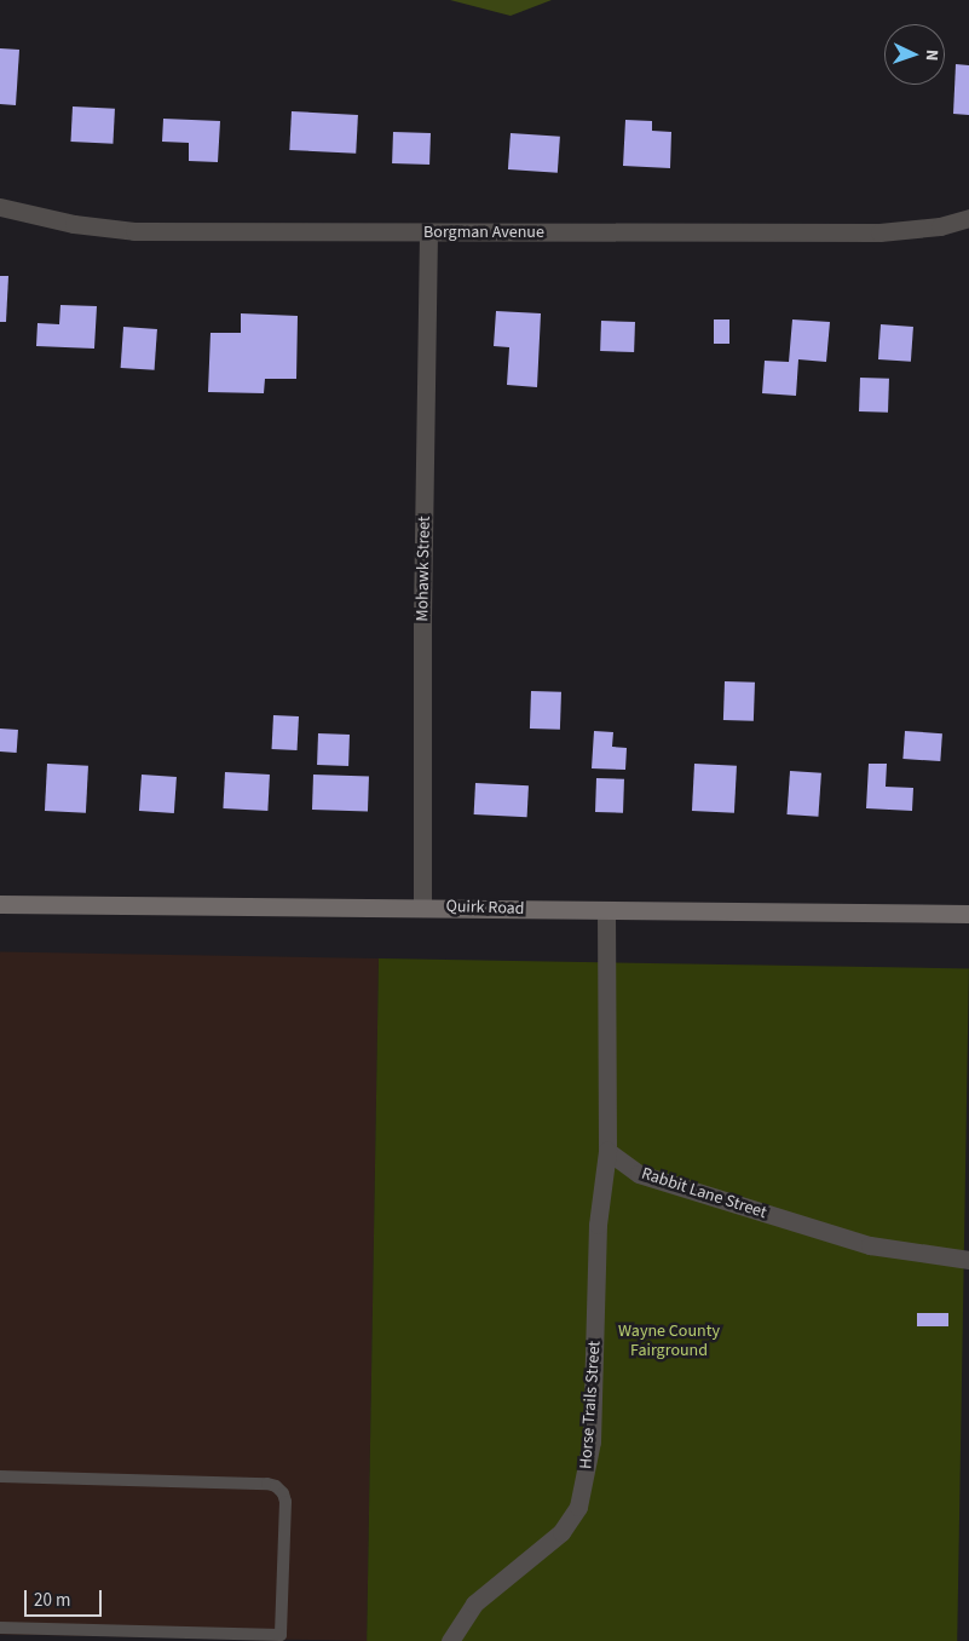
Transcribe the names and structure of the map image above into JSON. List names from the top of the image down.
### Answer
{
  "streets": {
    "street": [
      "Borgman Avenue",
      "Mohawk Street",
      "Quirk Road",
      "Rabbit Lane Street",
      "Horse Trails Street"
    ]
  },
  "crossings": [
    ["Borgman Avenue", "Mohawk Street"],
    ["Mohawk Street", "Quirk Road"],
    ["Rabbit Lane Street", "Horse Trails Street"]
  ],
  "parks": ["Wayne County Fairground"],
  "scale_bar": "20 m",
  "north": "right"
}
